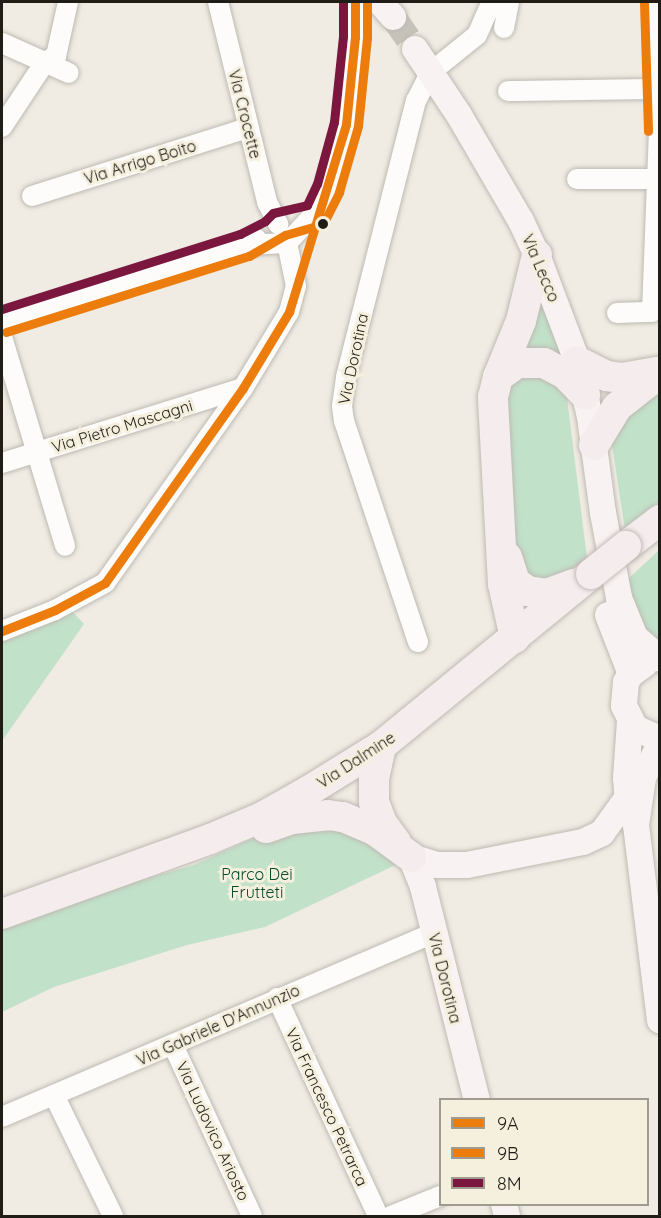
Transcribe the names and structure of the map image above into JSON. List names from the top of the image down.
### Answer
{
  "streets": {
    "highway": ["Via Dalmine"],
    "main road": ["Via Lecco", "Via Dorotina"],
    "street": [
      "Via Crocette",
      "Via Arrigo Boito",
      "Via Pietro Mascagni",
      "Via Gabriele D'Annunzio",
      "Via Francesco Petrarca",
      "Via Ludovico Ariosto"
    ]
  },
  "crossings": [
    ["Via Crocette", "Via Arrigo Boito"],
    ["Via Crocette", "Via Pietro Mascagni"],
    ["Via Lecco", "Via Dorotina"],
    ["Via Dorotina", "Via Gabriele D'Annunzio"],
    ["Via Gabriele D'Annunzio", "Via Francesco Petrarca"],
    ["Via Gabriele D'Annunzio", "Via Ludovico Ariosto"]
  ],
  "parks": ["Parco Dei Frutteti"],
  "lines": ["transit line 9A", "transit line 9B", "transit line 8M"],
  "legend": ["9A", "9B", "8M"]
}
